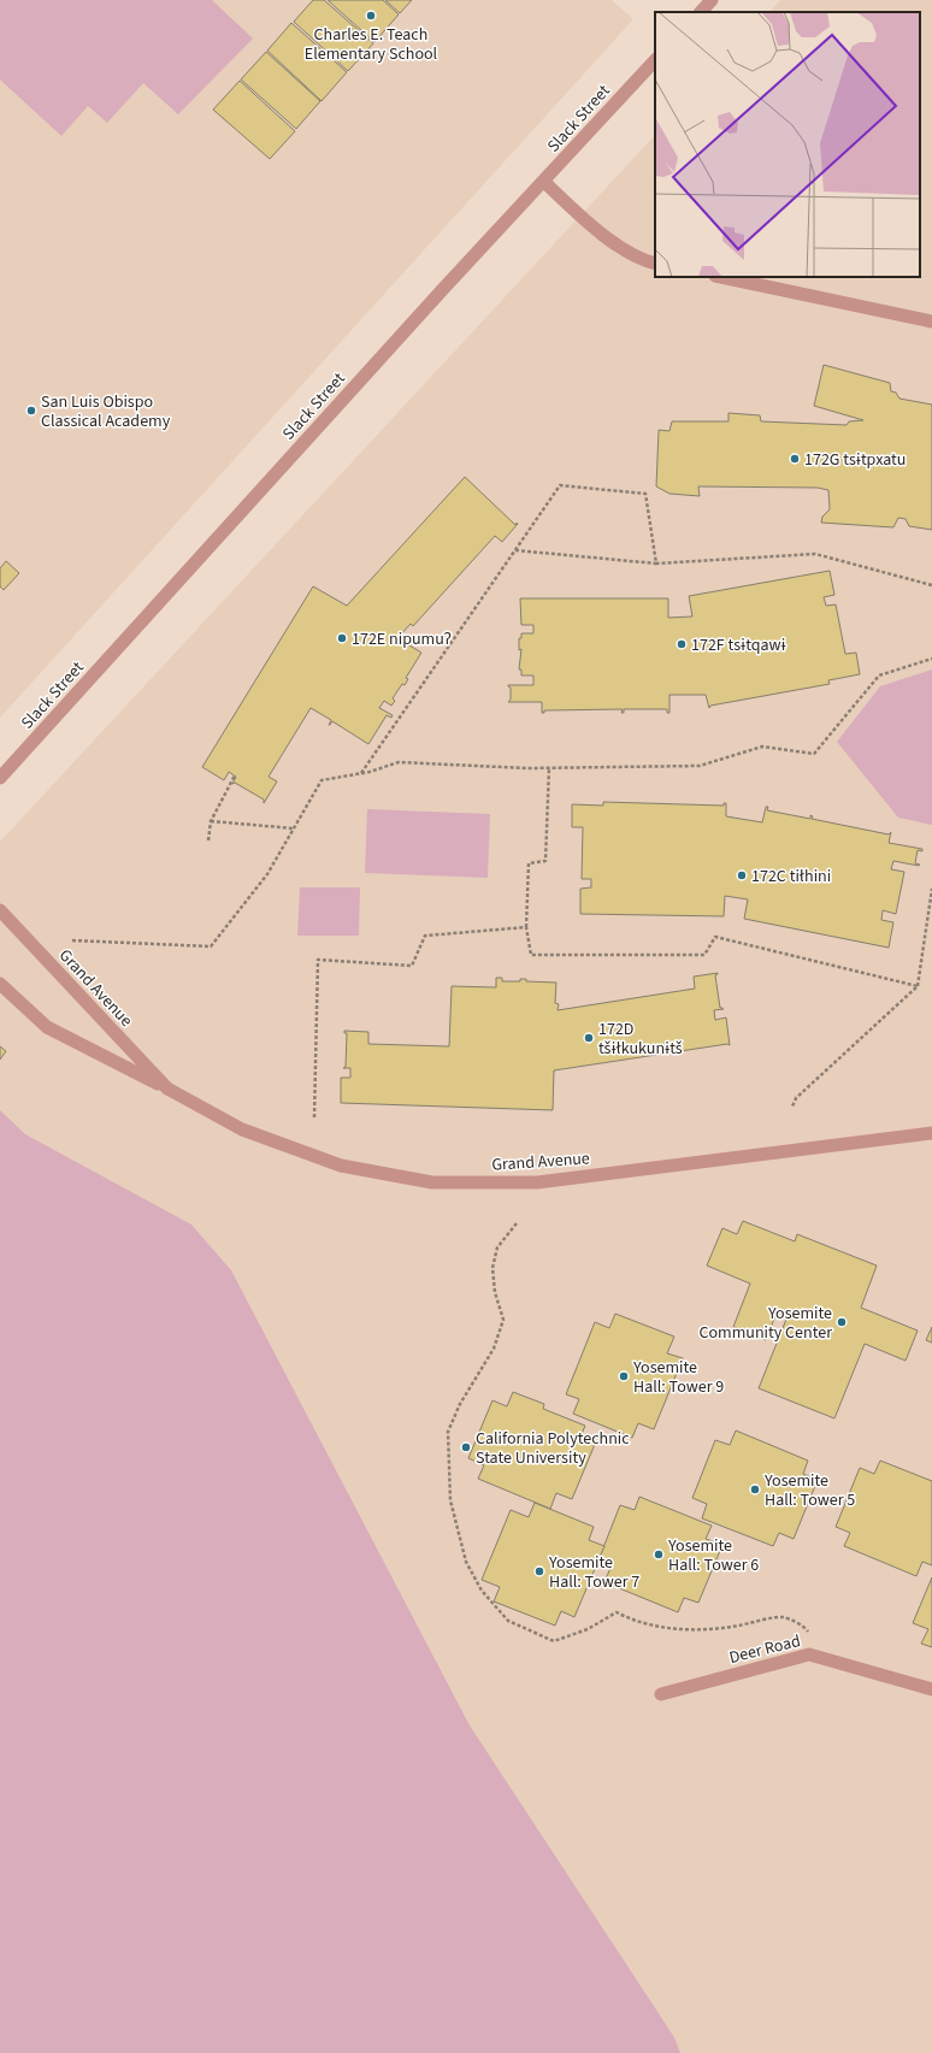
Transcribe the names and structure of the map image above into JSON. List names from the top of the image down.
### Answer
{
  "streets": {
    "street": ["Slack Street", "Grand Avenue", "Deer Road"]
  },
  "places": [
    "Charles E. Teach Elementary School",
    "San Luis Obispo Classical Academy",
    "172G tsɨtpxatu",
    "172E nipumuʔ",
    "172F tsɨtqawɨ",
    "172C tiłhini",
    "172D tšɨłkukunɨtš",
    "Yosemite Community Center",
    "Yosemite Hall: Tower 9",
    "California Polytechnic State University",
    "Yosemite Hall: Tower 5",
    "Yosemite Hall: Tower 6",
    "Yosemite Hall: Tower 7"
  ]
}
